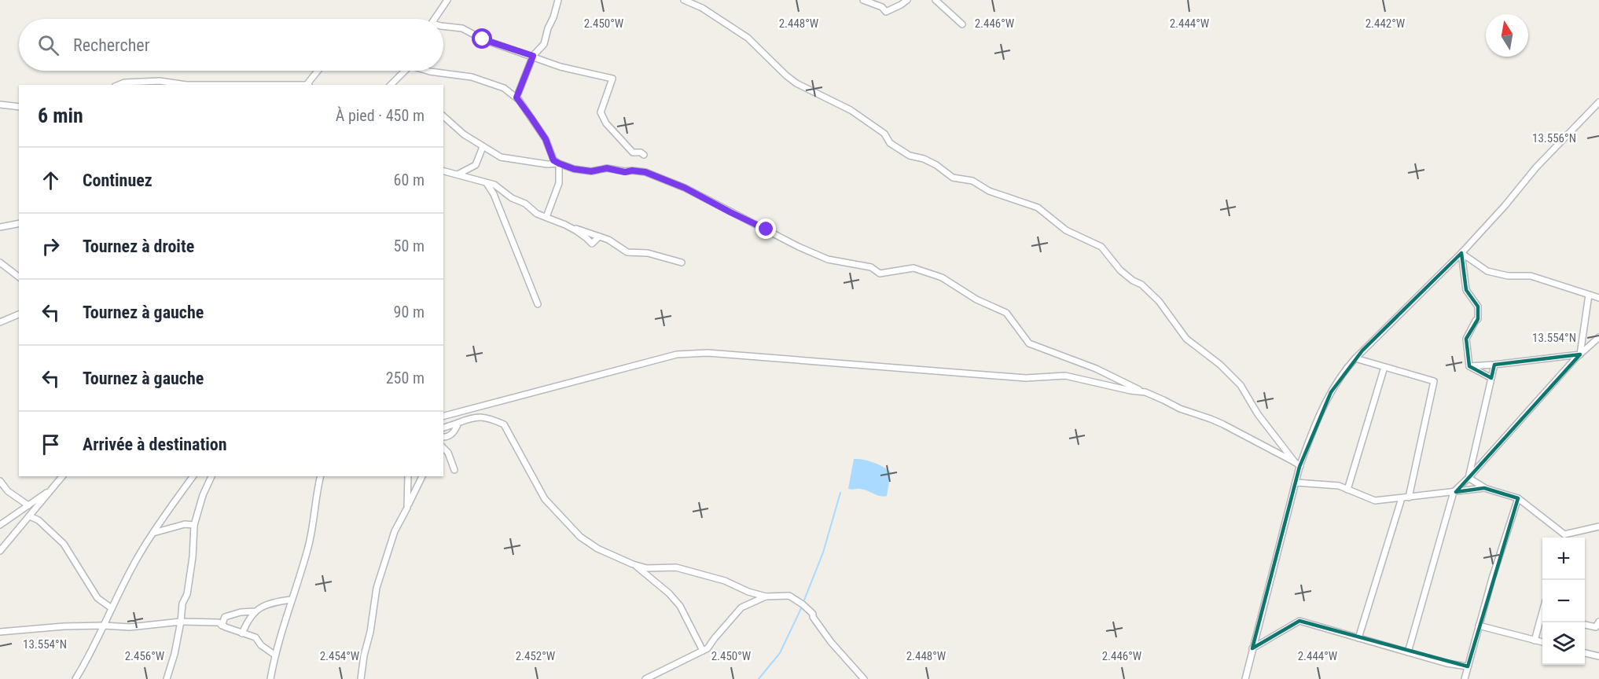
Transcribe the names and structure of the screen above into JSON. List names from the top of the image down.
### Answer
{
  "north": "top",
  "page": {
    "search": "Rechercher",
    "heading": ["6 min", "À pied · 450 m"],
    "list": [
      ["Continuez", "60 m"],
      ["Tournez à droite", "50 m"],
      ["Tournez à gauche", "90 m"],
      ["Tournez à gauche", "250 m"],
      "Arrivée à destination"
    ],
    "map_buttons": ["+", "−"]
  },
  "coordinates": [
    "2.450°W",
    "2.448°W",
    "2.446°W",
    "2.444°W",
    "2.442°W",
    "13.556°N",
    "13.554°N",
    "2.456°W",
    "2.454°W",
    "2.452°W"
  ]
}
